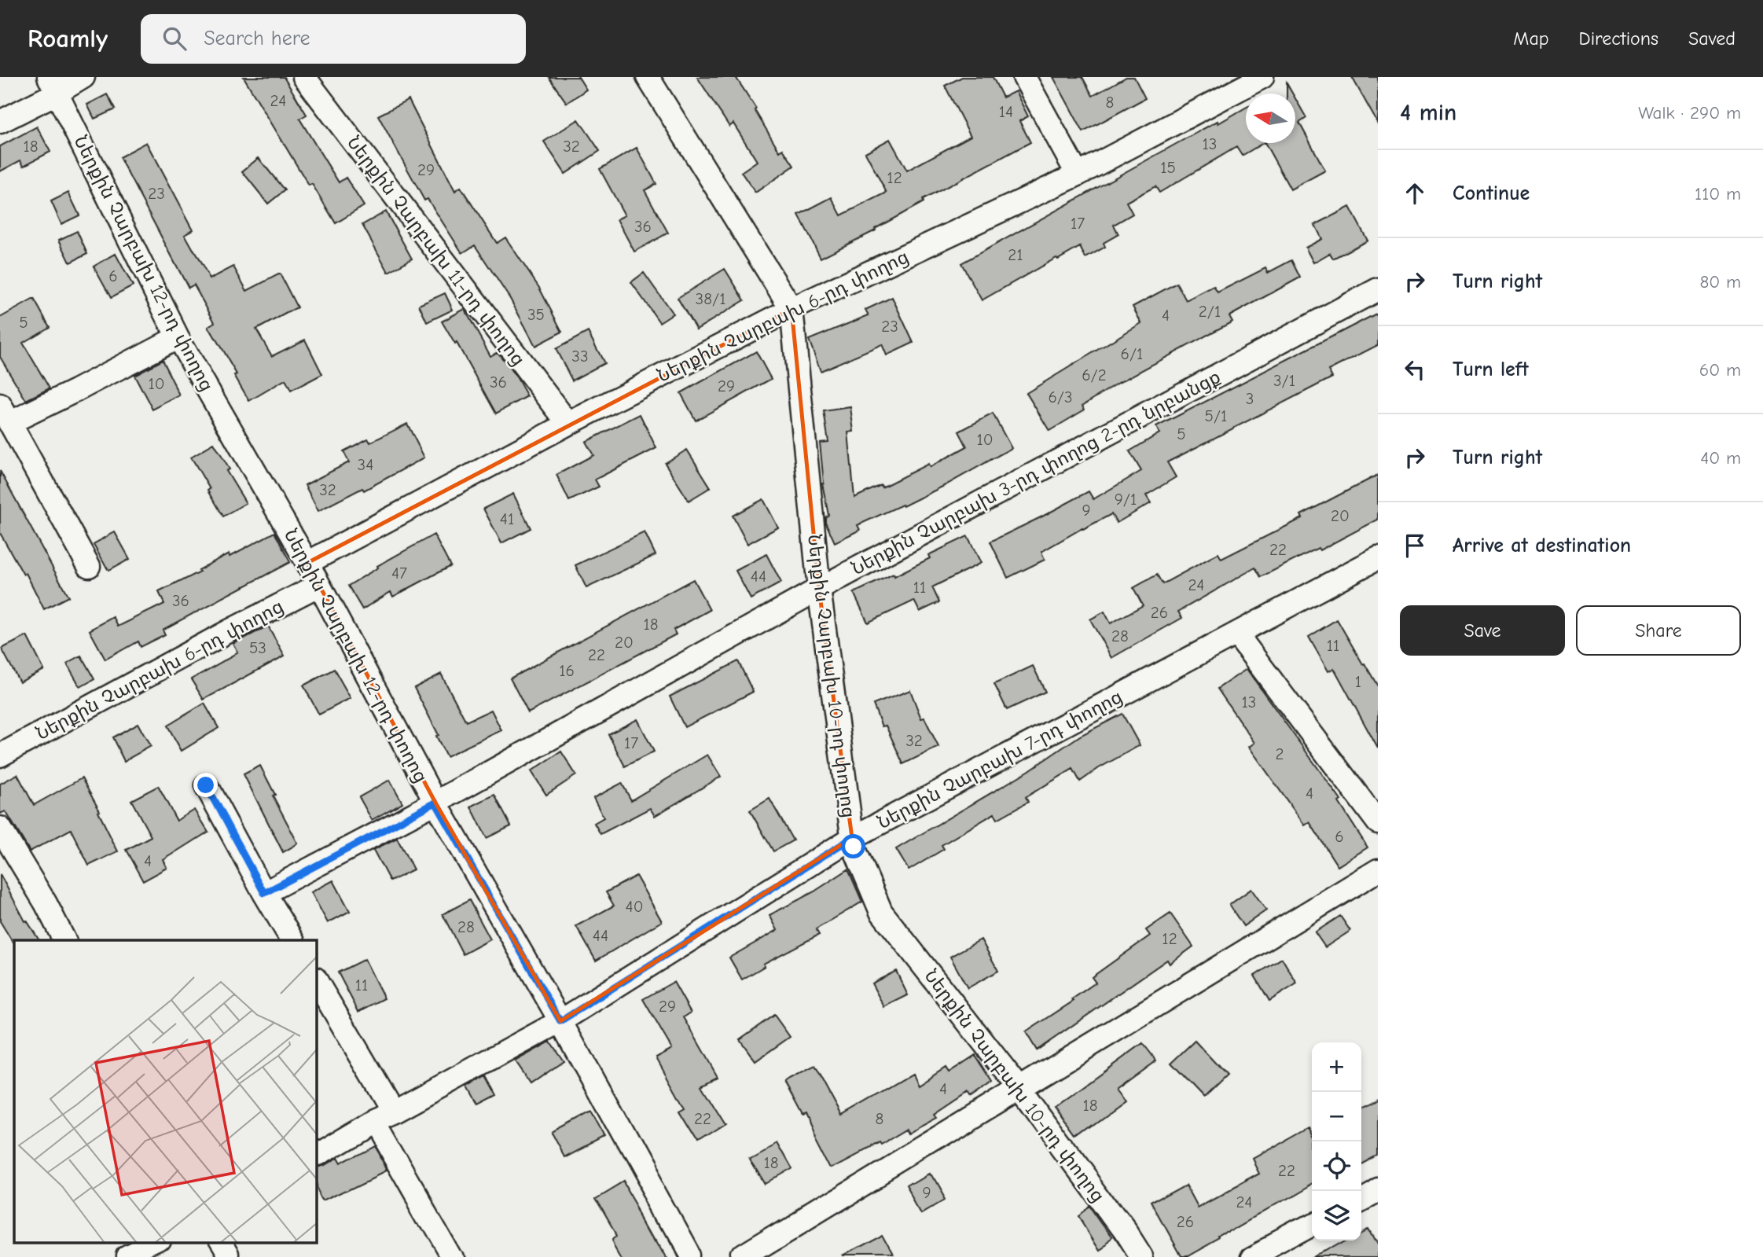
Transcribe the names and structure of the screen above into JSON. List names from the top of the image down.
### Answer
{
  "streets": {
    "street": [
      "Ներքին Չարբախ 11-րդ փողոց",
      "Ներքին Չարբախ 12-րդ փողոց",
      "Ներքին Չարբախ 6-րդ փողոց",
      "Ներքին Չարբախ 3-րդ փողոց 2-րդ նրբանցք",
      "Ներքին Չարբախ 10-րդ փողոց",
      "Ներքին Չարբախ 7-րդ փողոց"
    ]
  },
  "crossings": [
    ["Ներքին Չարբախ 11-րդ փողոց", "Ներքին Չարբախ 6-րդ փողոց"],
    ["Ներքին Չարբախ 12-րդ փողոց", "Ներքին Չարբախ 6-րդ փողոց"],
    ["Ներքին Չարբախ 12-րդ փողոց", "Ներքին Չարբախ 3-րդ փողոց 2-րդ նրբանցք"],
    ["Ներքին Չարբախ 12-րդ փողոց", "Ներքին Չարբախ 7-րդ փողոց"],
    ["Ներքին Չարբախ 6-րդ փողոց", "Ներքին Չարբախ 10-րդ փողոց"],
    ["Ներքին Չարբախ 3-րդ փողոց 2-րդ նրբանցք", "Ներքին Չարբախ 10-րդ փողոց"],
    ["Ներքին Չարբախ 10-րդ փողոց", "Ներքին Չարբախ 7-րդ փողոց"]
  ],
  "house_numbers": [
    "24",
    "8",
    "14",
    "13",
    "18",
    "32",
    "15",
    "29",
    "12",
    "23",
    "17",
    "36",
    "21",
    "6",
    "38/1",
    "2/1",
    "35",
    "4",
    "5",
    "23",
    "6/1",
    "33",
    "6/2",
    "3/1",
    "36",
    "10",
    "29",
    "6/3",
    "3",
    "5/1",
    "5",
    "10",
    "34",
    "32",
    "9/1",
    "9",
    "20",
    "41",
    "22",
    "47",
    "44",
    "24",
    "11",
    "36",
    "26",
    "18",
    "28",
    "20",
    "11",
    "53",
    "22",
    "16",
    "1",
    "13",
    "32",
    "17",
    "2",
    "4",
    "6",
    "4",
    "40",
    "28",
    "44",
    "12",
    "11",
    "29",
    "4",
    "18",
    "22",
    "8",
    "18",
    "22",
    "9",
    "24",
    "26"
  ],
  "north": "left",
  "page": {
    "header": "Roamly",
    "search": "Search here",
    "nav": ["Map", "Directions", "Saved"],
    "heading": ["4 min", "Walk · 290 m"],
    "list": [
      ["Continue", "110 m"],
      ["Turn right", "80 m"],
      ["Turn left", "60 m"],
      ["Turn right", "40 m"],
      "Arrive at destination"
    ],
    "buttons": ["Save", "Share"],
    "map_buttons": ["+", "−"]
  }
}
